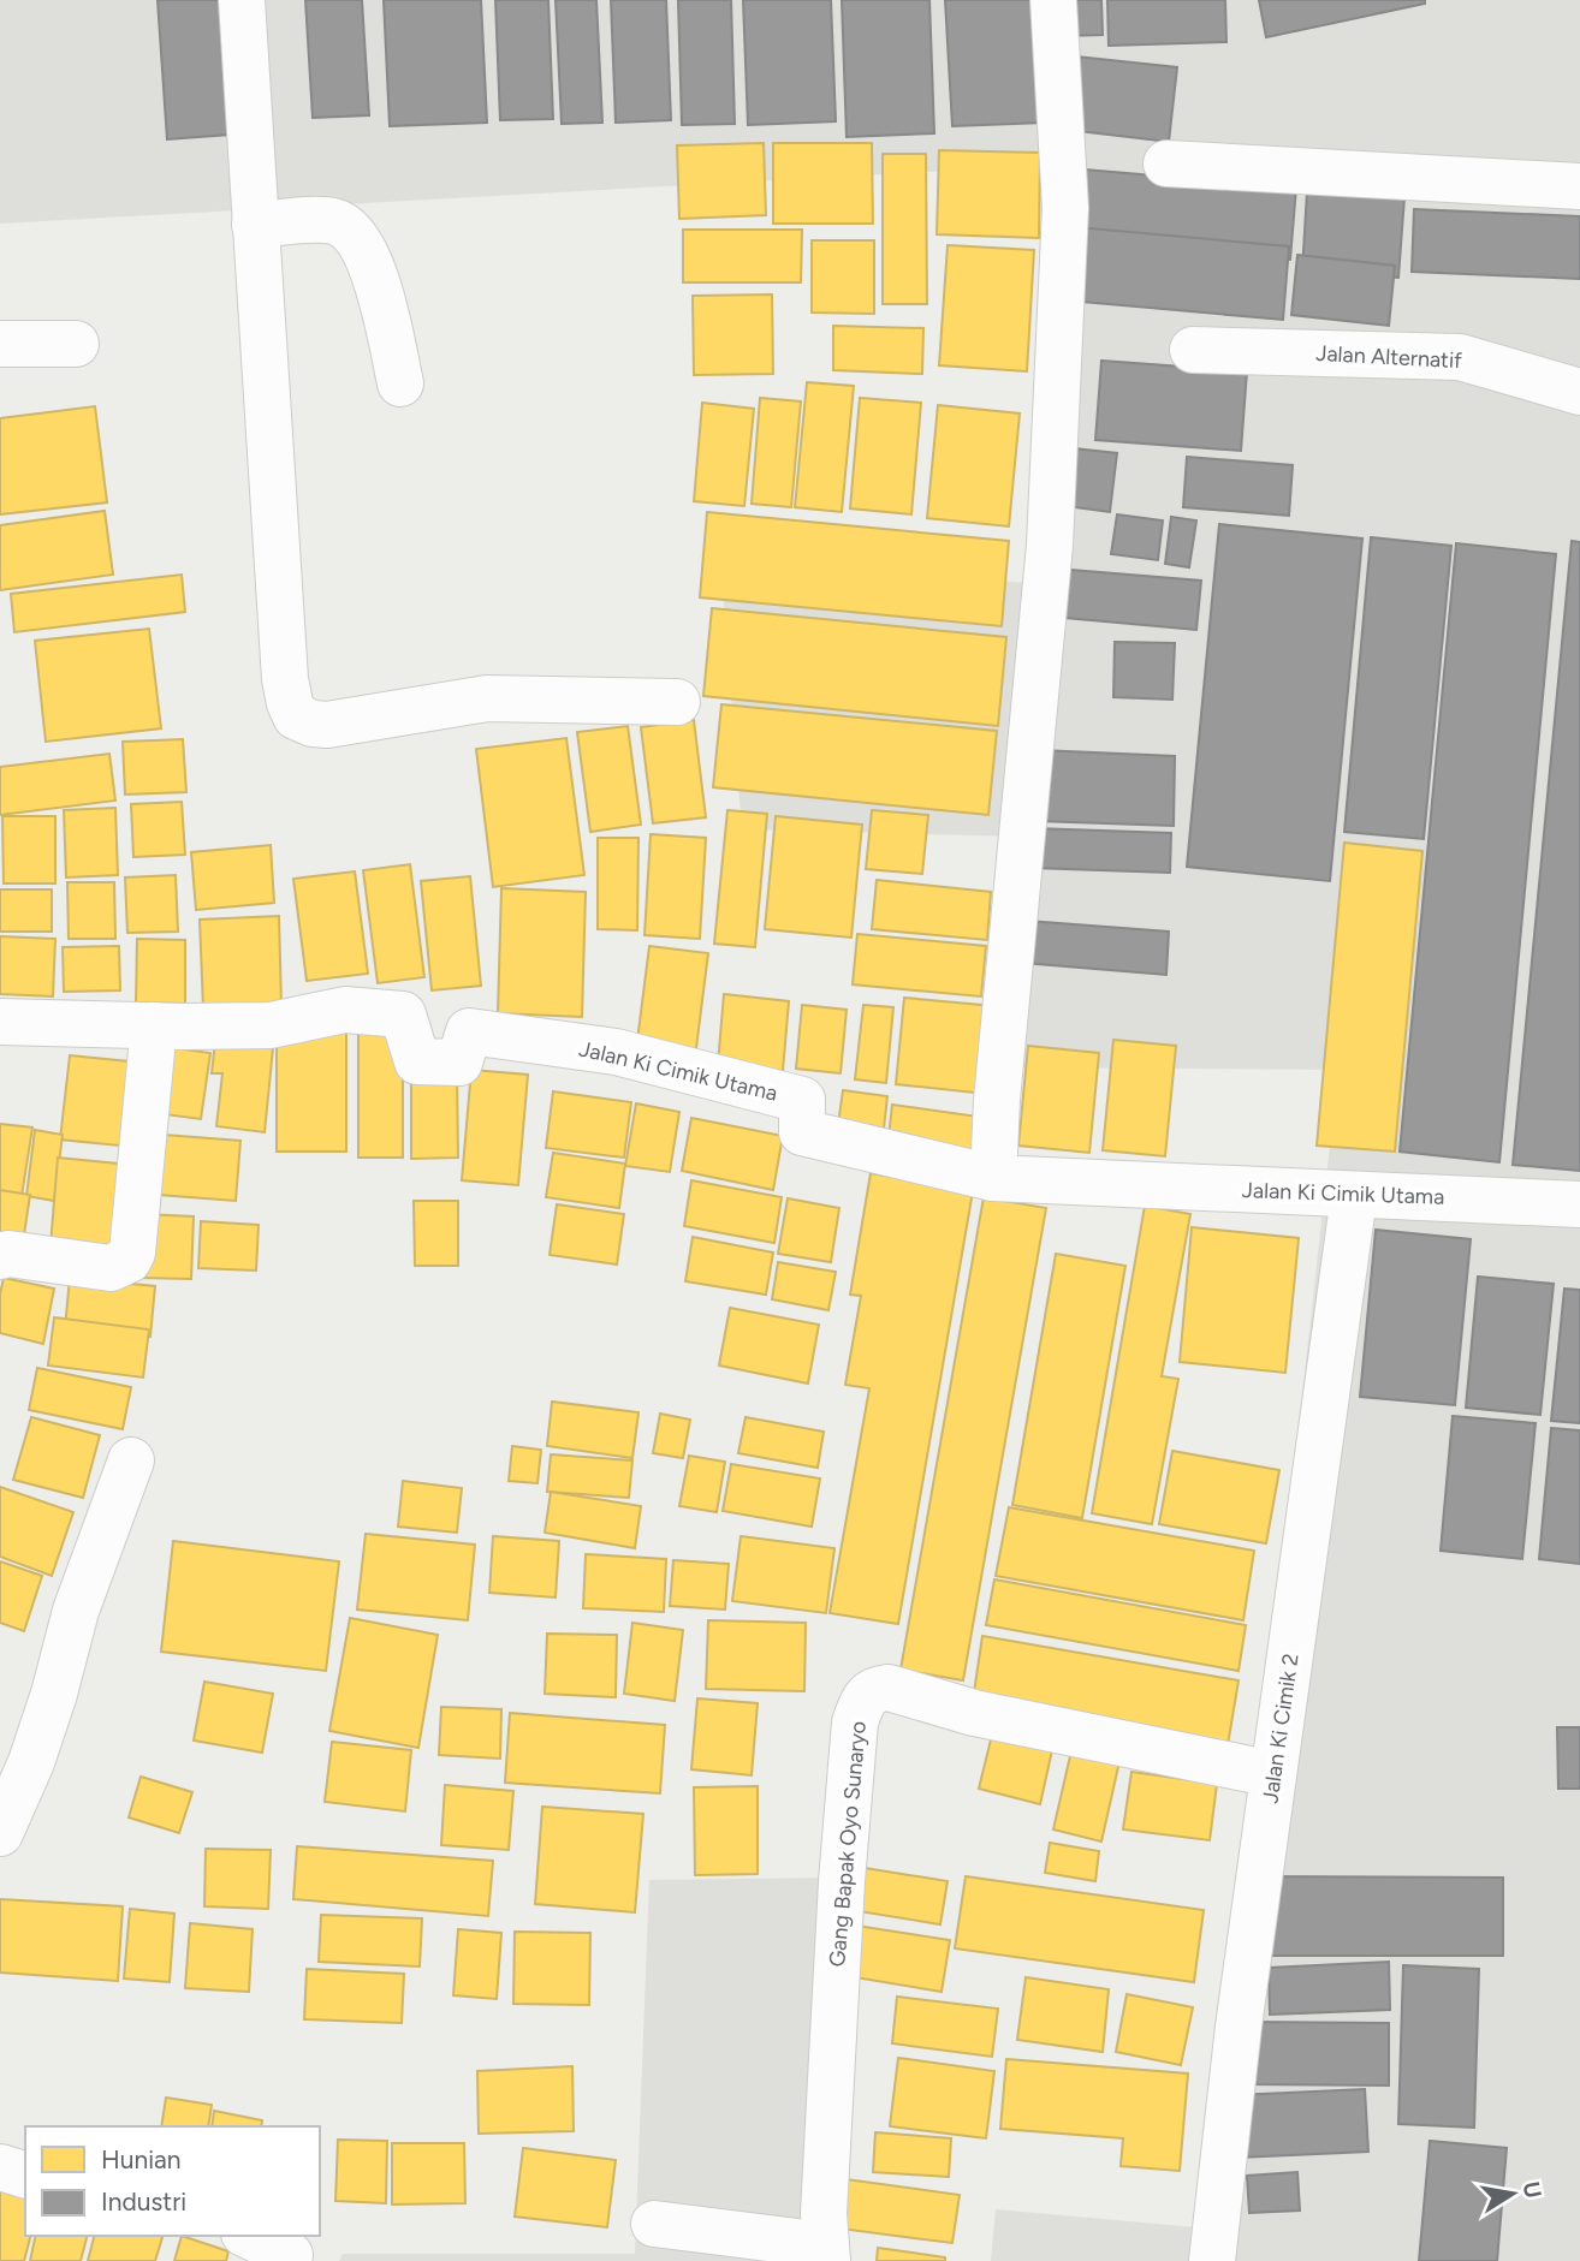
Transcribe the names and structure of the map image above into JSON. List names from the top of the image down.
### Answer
{
  "streets": {
    "street": [
      "Jalan Alternatif",
      "Jalan Ki Cimik Utama",
      "Jalan Ki Cimik 2",
      "Gang Bapak Oyo Sunaryo"
    ]
  },
  "crossings": [
    ["Jalan Ki Cimik Utama", "Jalan Ki Cimik 2"],
    ["Jalan Ki Cimik 2", "Gang Bapak Oyo Sunaryo"]
  ],
  "legend": ["Hunian", "Industri"],
  "north": "right"
}
